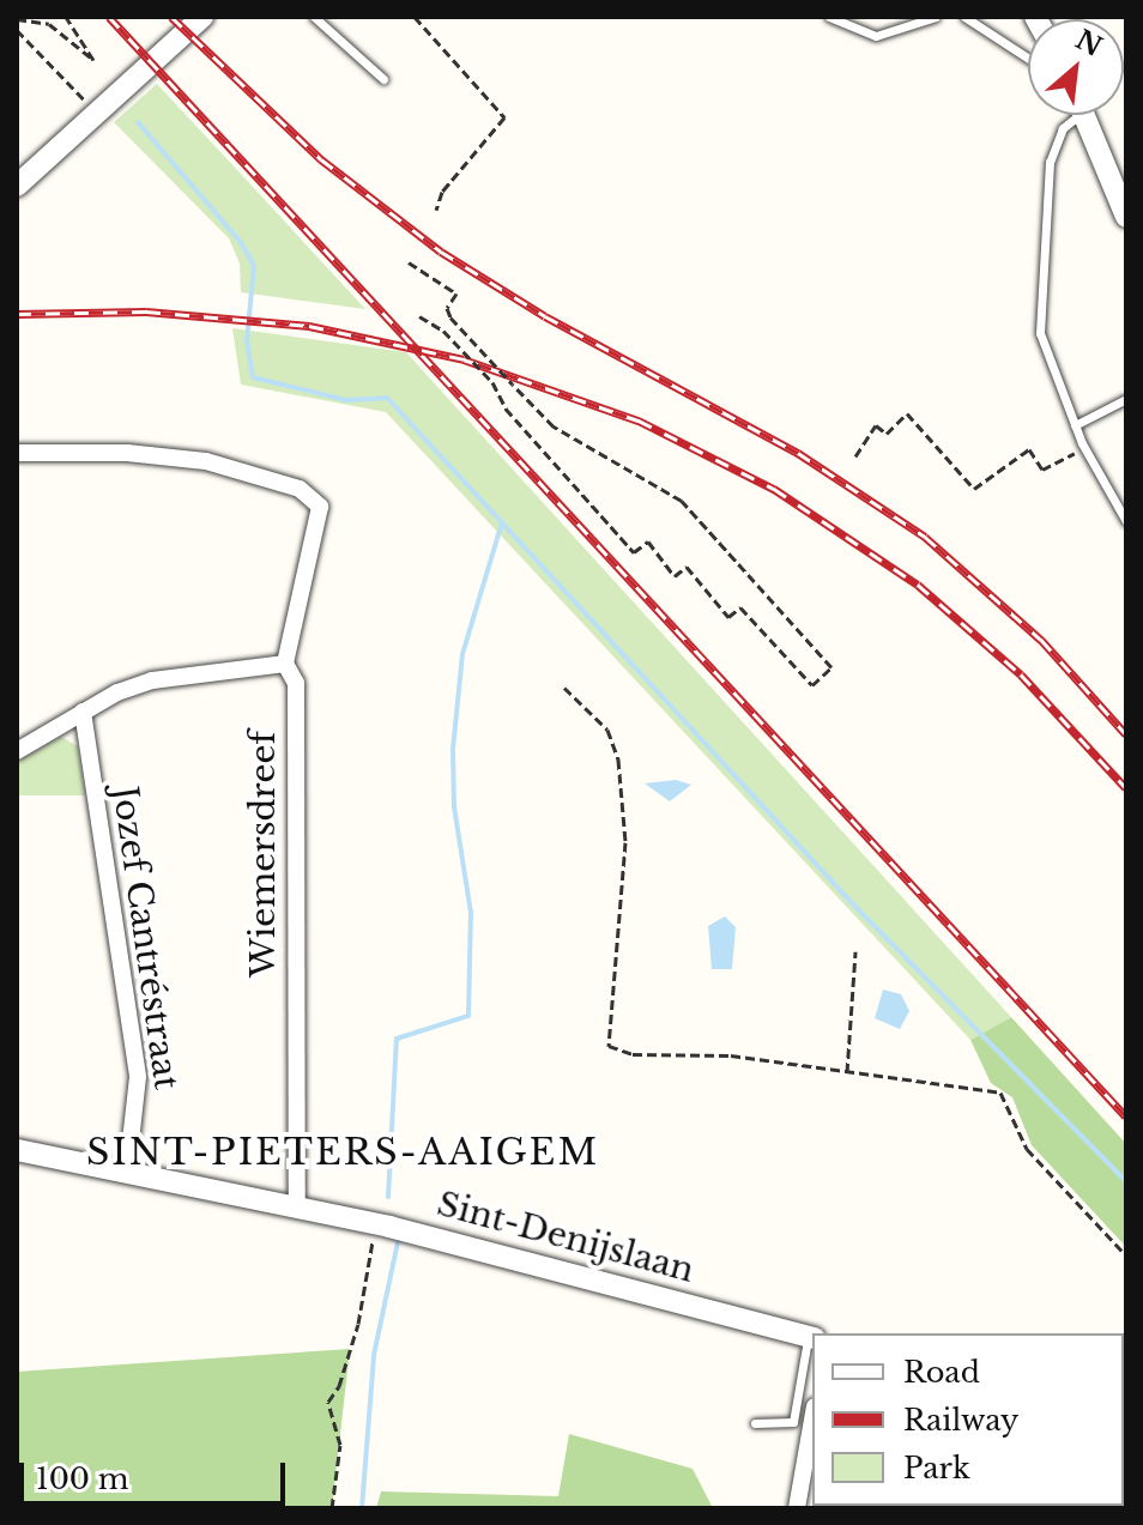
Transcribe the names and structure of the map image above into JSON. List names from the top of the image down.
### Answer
{
  "streets": {
    "street": ["Wiemersdreef", "Jozef Cantréstraat", "Sint-Denijslaan"]
  },
  "crossings": [
    ["Wiemersdreef", "Sint-Denijslaan"],
    ["Jozef Cantréstraat", "Sint-Denijslaan"]
  ],
  "districts": ["SINT-PIETERS-AAIGEM"],
  "legend": ["Road", "Railway", "Park"],
  "scale_bar": "100 m",
  "north": "top right"
}
